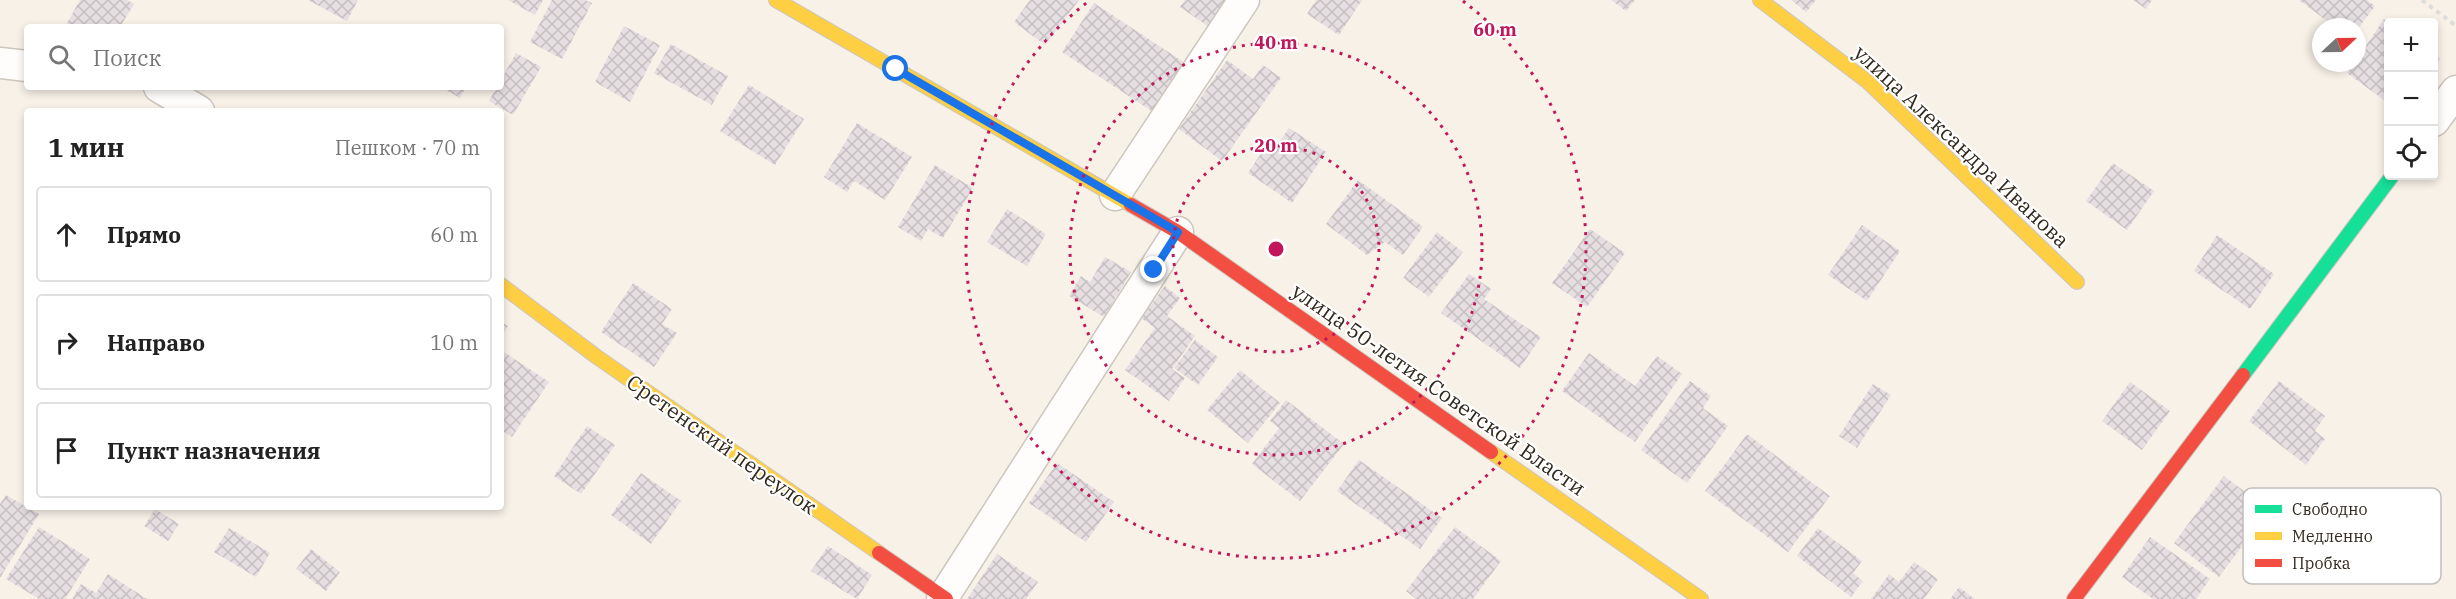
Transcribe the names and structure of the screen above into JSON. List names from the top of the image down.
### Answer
{
  "streets": {
    "street": ["улица Александра Иванова", "улица 50-летия Советской Власти", "Сретенский переулок"]
  },
  "legend": ["Свободно", "Медленно", "Пробка"],
  "north": "right",
  "page": {
    "map_buttons": ["+", "−"],
    "search": "Поиск",
    "heading": ["1 мин", "Пешком · 70 m"],
    "list": [
      ["Прямо", "60 m"],
      ["Направо", "10 m"],
      "Пункт назначения"
    ]
  },
  "rings": ["60 m", "40 m", "20 m"]
}
